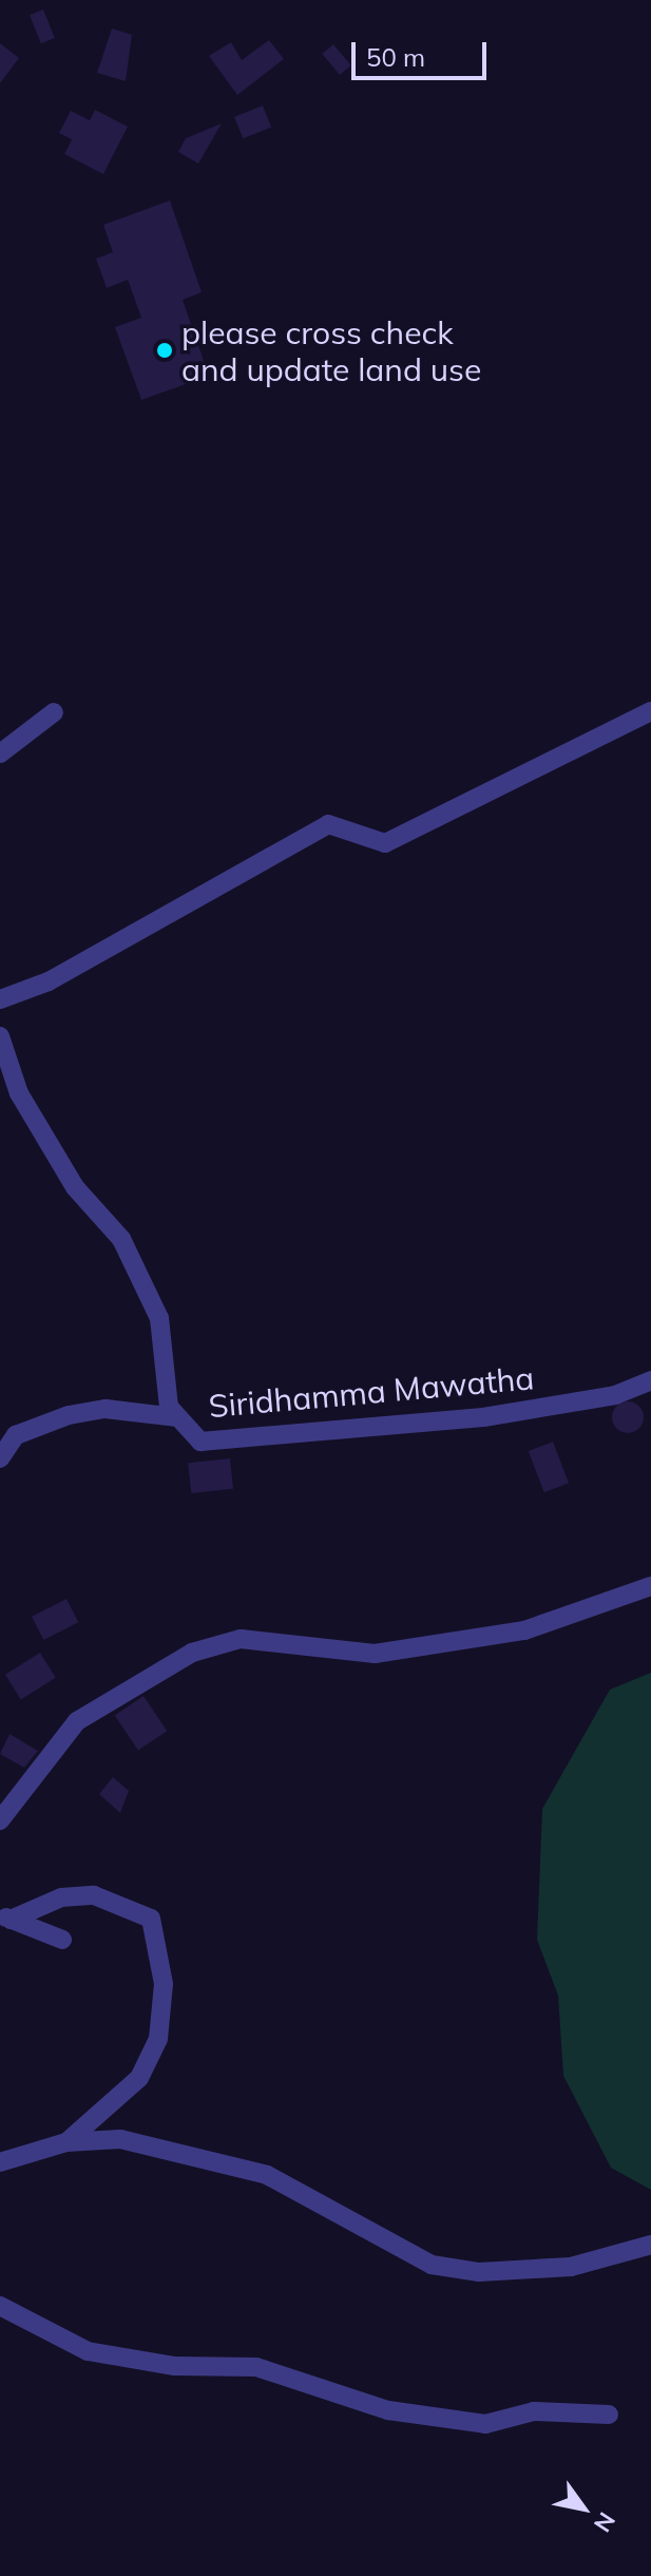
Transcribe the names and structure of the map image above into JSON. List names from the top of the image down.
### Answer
{
  "streets": {
    "street": ["Siridhamma Mawatha"]
  },
  "places": ["please cross check and update land use"],
  "scale_bar": "50 m",
  "north": "bottom right"
}
